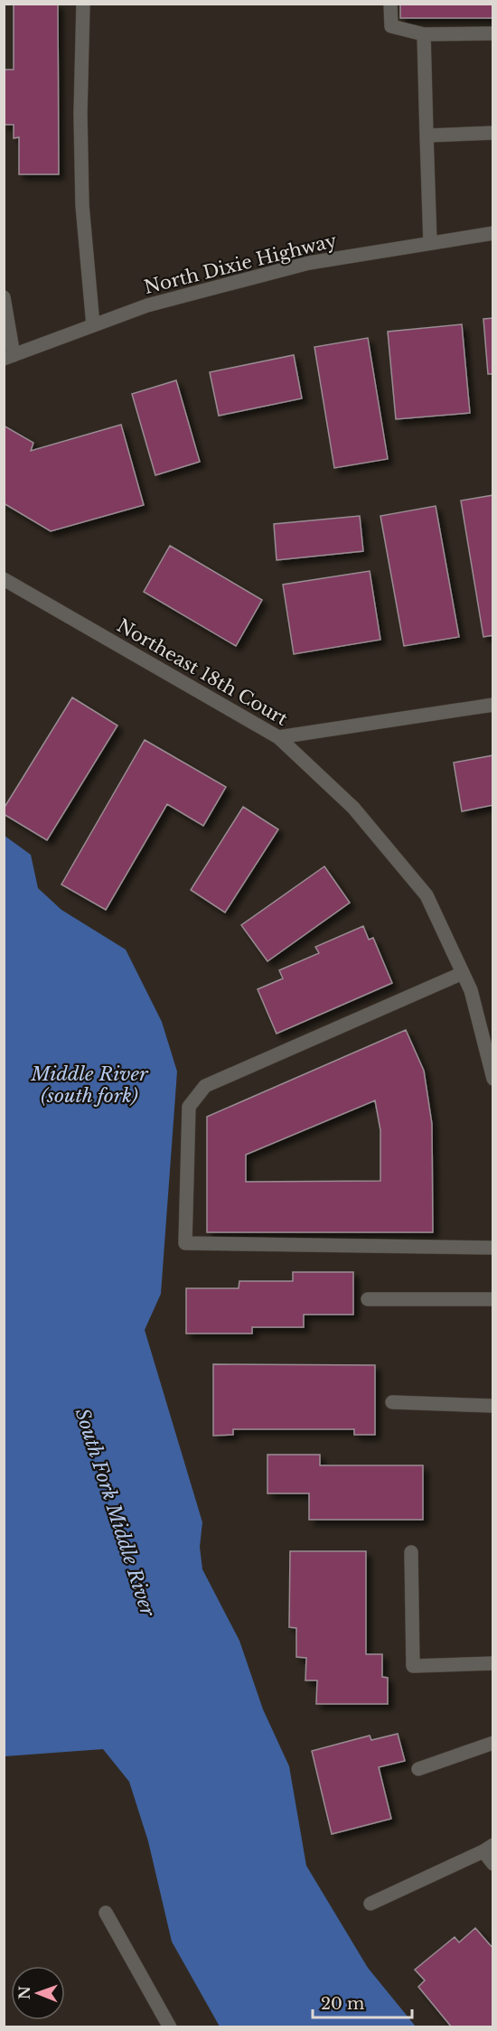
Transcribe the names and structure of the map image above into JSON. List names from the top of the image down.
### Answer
{
  "streets": {
    "street": ["North Dixie Highway", "Northeast 18th Court"]
  },
  "water": ["Middle River (south fork)", "South Fork Middle River"],
  "scale_bar": "20 m",
  "north": "left"
}
